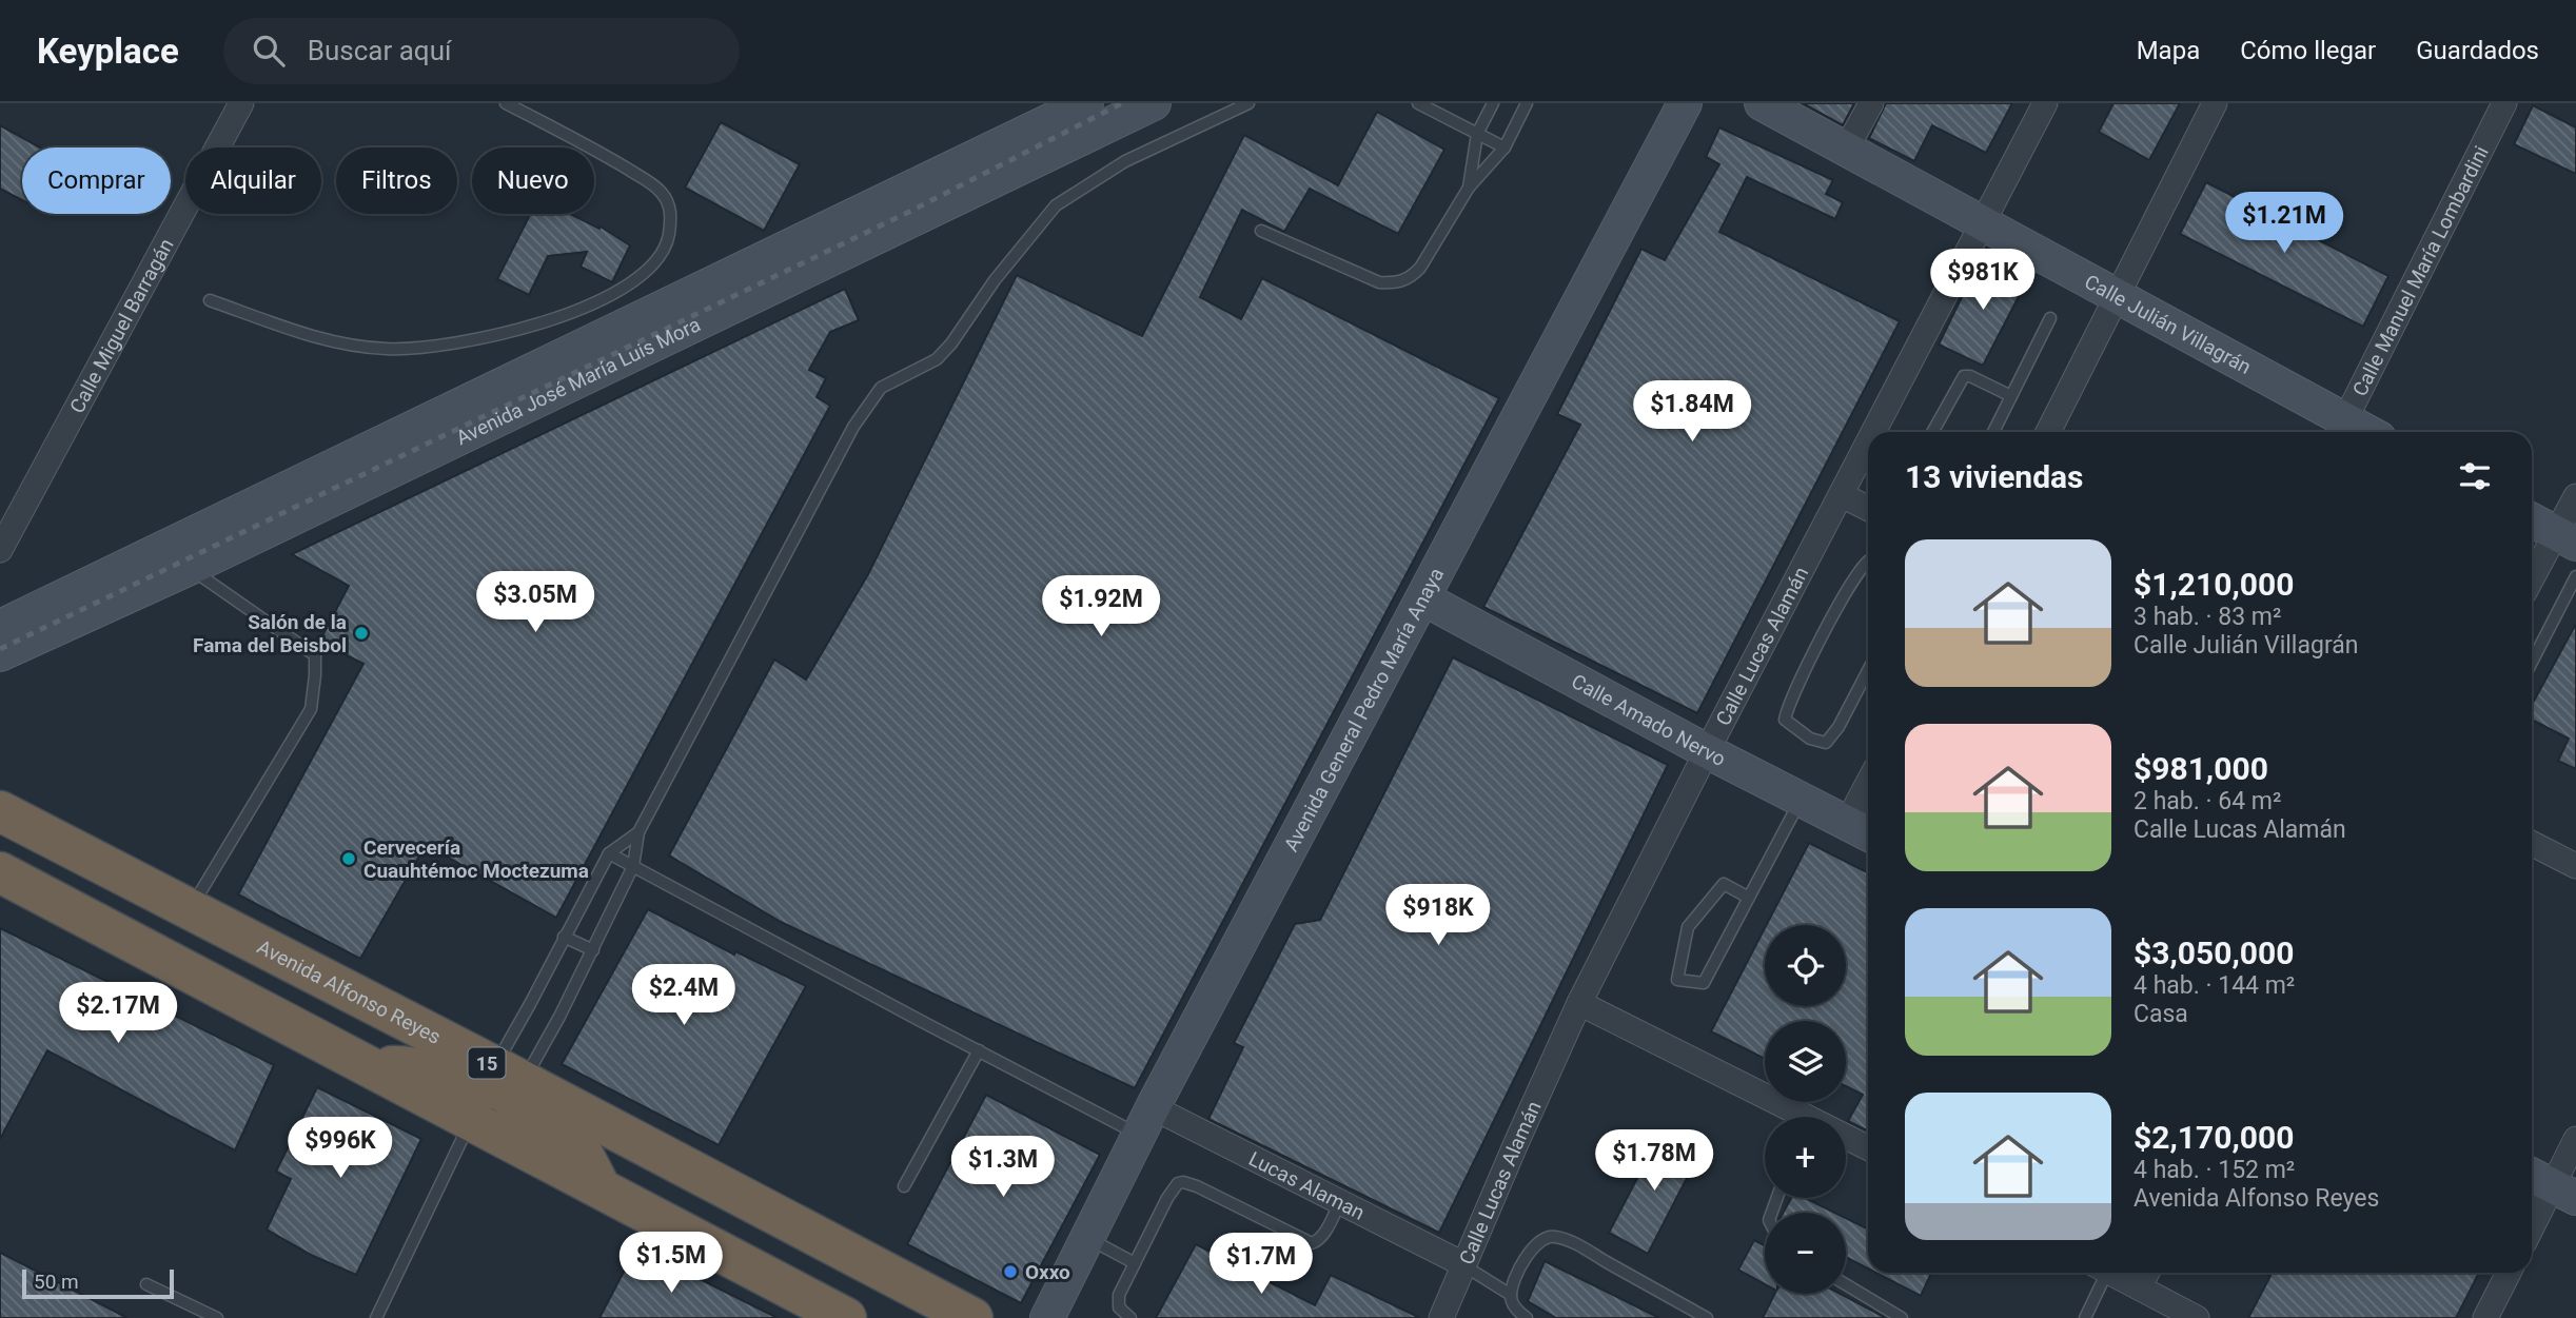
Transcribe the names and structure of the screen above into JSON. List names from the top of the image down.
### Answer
{
  "streets": {
    "highway": ["Avenida Alfonso Reyes", "15"],
    "street": [
      "Calle Manuel María Lombardini",
      "Calle Julián Villagrán",
      "Calle Miguel Barragán",
      "Avenida José María Luis Mora",
      "Calle Lucas Alamán",
      "Avenida General Pedro María Anaya",
      "Calle Amado Nervo",
      "Lucas Alaman"
    ]
  },
  "crossings": [
    ["Calle Manuel María Lombardini", "Calle Julián Villagrán"],
    ["Calle Julián Villagrán", "Calle Lucas Alamán"],
    ["Calle Lucas Alamán", "Calle Amado Nervo"],
    ["Calle Lucas Alamán", "Lucas Alaman"],
    ["Avenida General Pedro María Anaya", "Calle Amado Nervo"],
    ["Avenida General Pedro María Anaya", "Lucas Alaman"]
  ],
  "places": ["Salón de la Fama del Beisbol", "Cervecería Cuauhtémoc Moctezuma", "Oxxo"],
  "scale_bar": "50 m",
  "page": {
    "header": "Keyplace",
    "search": "Buscar aquí",
    "nav": ["Mapa", "Cómo llegar", "Guardados"],
    "chip": [
      "Comprar",
      "Alquilar",
      "Filtros",
      "Nuevo"
    ],
    "price": [
      "$1.21M",
      "$981K",
      "$1.84M",
      "$3.05M",
      "$1.92M",
      "$918K",
      "$2.4M",
      "$2.17M",
      "$996K",
      "$1.78M",
      "$1.3M",
      "$1.5M",
      "$1.7M"
    ],
    "heading": "13 viviendas",
    "list": [
      {
        "name": "$1,210,000",
        "note": "3 hab. · 83 m² · Calle Julián Villagrán"
      },
      {
        "name": "$981,000",
        "note": "2 hab. · 64 m² · Calle Lucas Alamán"
      },
      {
        "name": "$3,050,000",
        "note": "4 hab. · 144 m² · Casa"
      },
      {
        "name": "$2,170,000",
        "note": "4 hab. · 152 m² · Avenida Alfonso Reyes"
      }
    ],
    "map_buttons": ["+", "−"],
    "scale": "50 m"
  }
}
